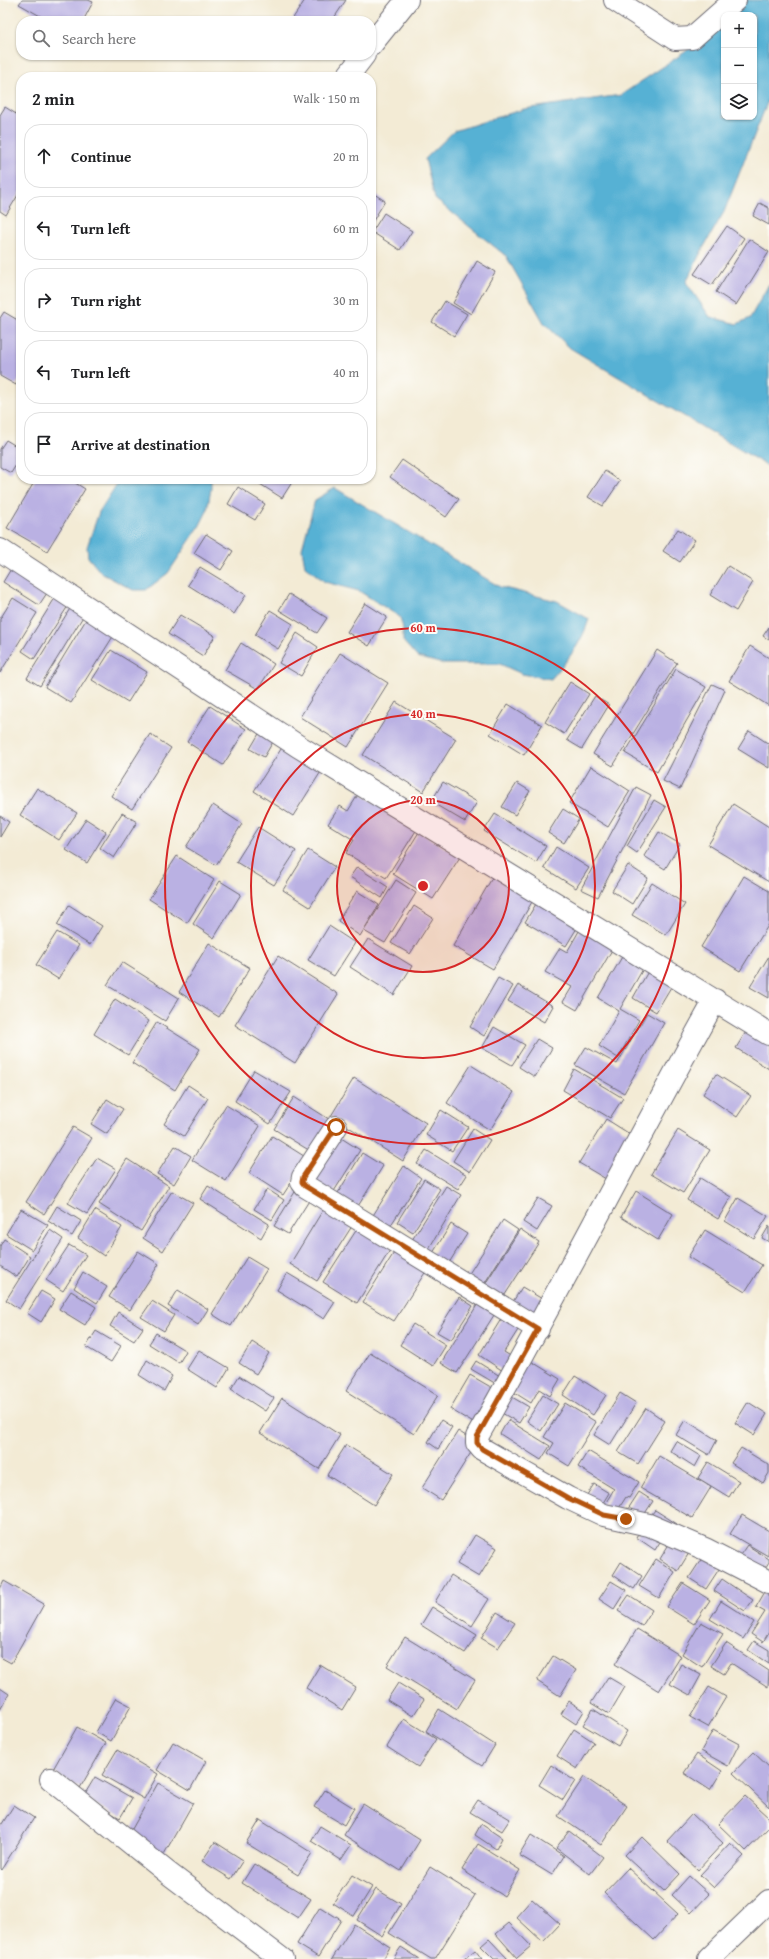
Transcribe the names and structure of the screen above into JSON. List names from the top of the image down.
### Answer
{
  "page": {
    "map_buttons": ["+", "−"],
    "search": "Search here",
    "heading": ["2 min", "Walk · 150 m"],
    "list": [
      ["Continue", "20 m"],
      ["Turn left", "60 m"],
      ["Turn right", "30 m"],
      ["Turn left", "40 m"],
      "Arrive at destination"
    ]
  },
  "rings": ["60 m", "40 m", "20 m"]
}
